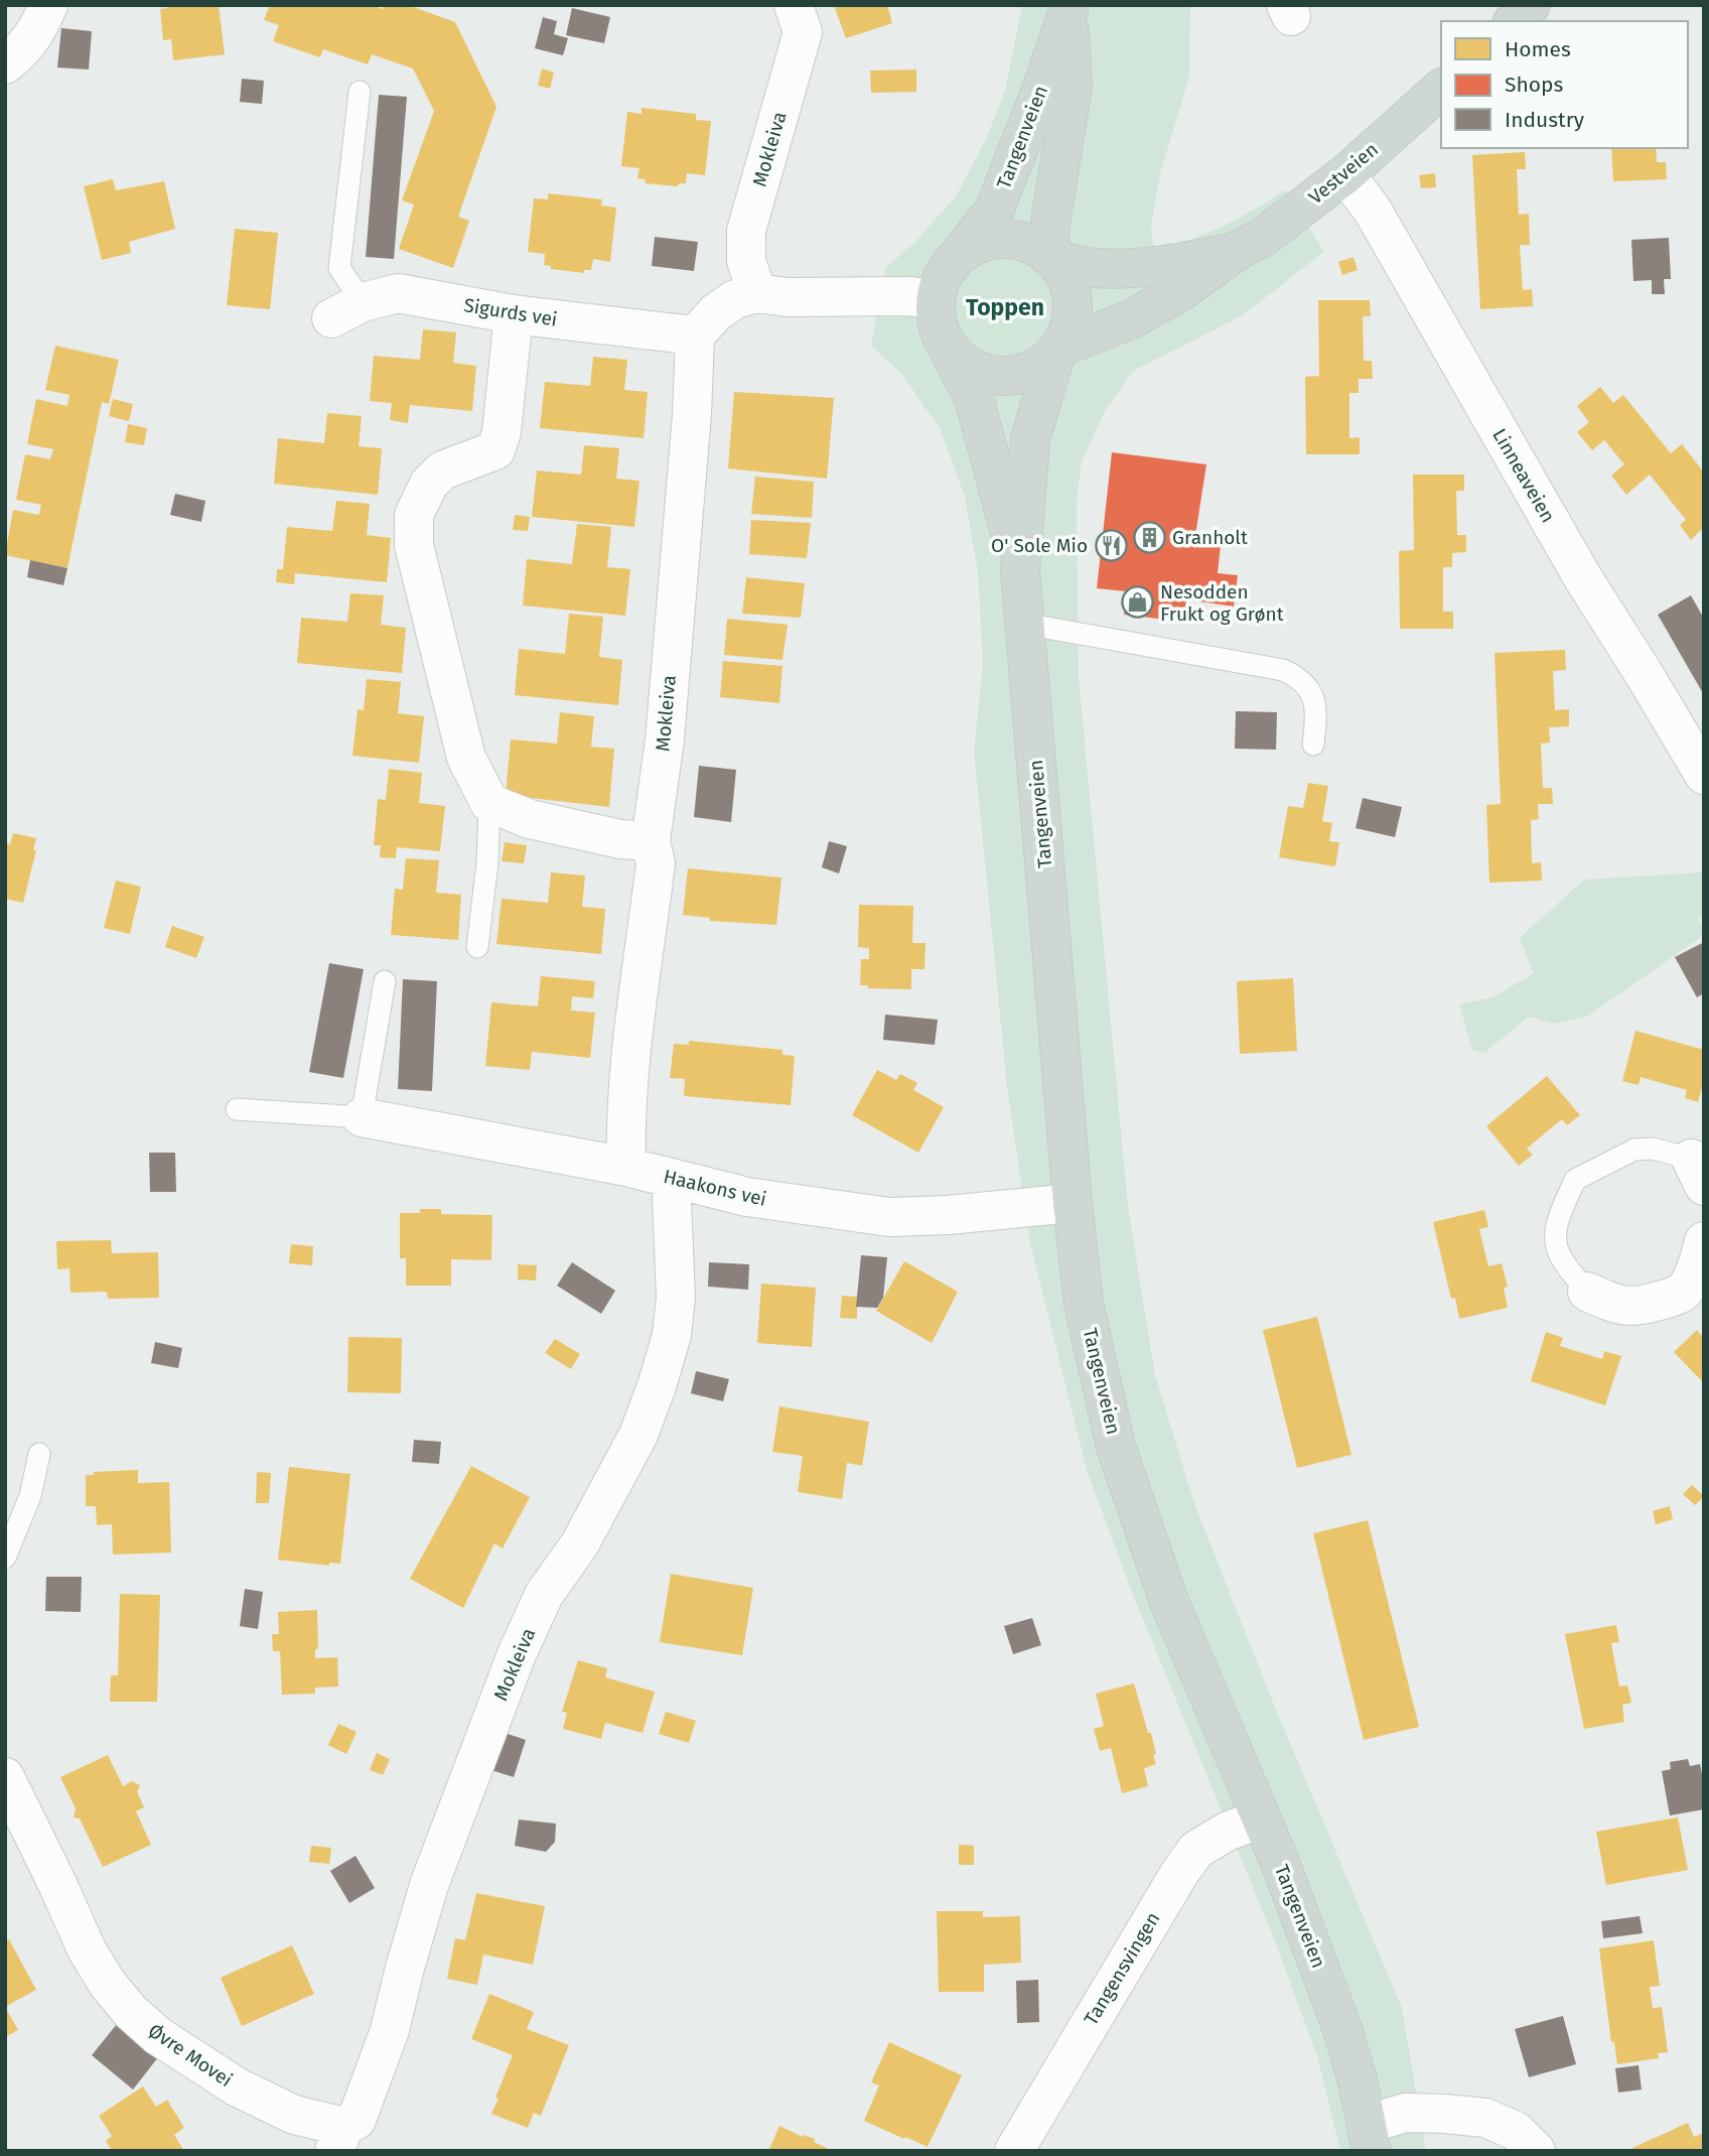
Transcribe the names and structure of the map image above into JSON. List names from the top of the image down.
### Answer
{
  "streets": {
    "main road": ["Tangenveien", "Vestveien"],
    "street": [
      "Mokleiva",
      "Sigurds vei",
      "Linneaveien",
      "Haakons vei",
      "Tangensvingen",
      "Øvre Movei"
    ]
  },
  "crossings": [
    ["Tangenveien", "Vestveien"],
    ["Tangenveien", "Haakons vei"],
    ["Tangenveien", "Tangensvingen"],
    ["Mokleiva", "Sigurds vei"],
    ["Mokleiva", "Haakons vei"],
    ["Mokleiva", "Øvre Movei"],
    ["Vestveien", "Linneaveien"]
  ],
  "districts": ["Toppen"],
  "places": {
    "building": ["Granholt"],
    "restaurant": ["O' Sole Mio"],
    "shop": ["Nesodden Frukt og Grønt"]
  },
  "legend": ["Homes", "Shops", "Industry"]
}
